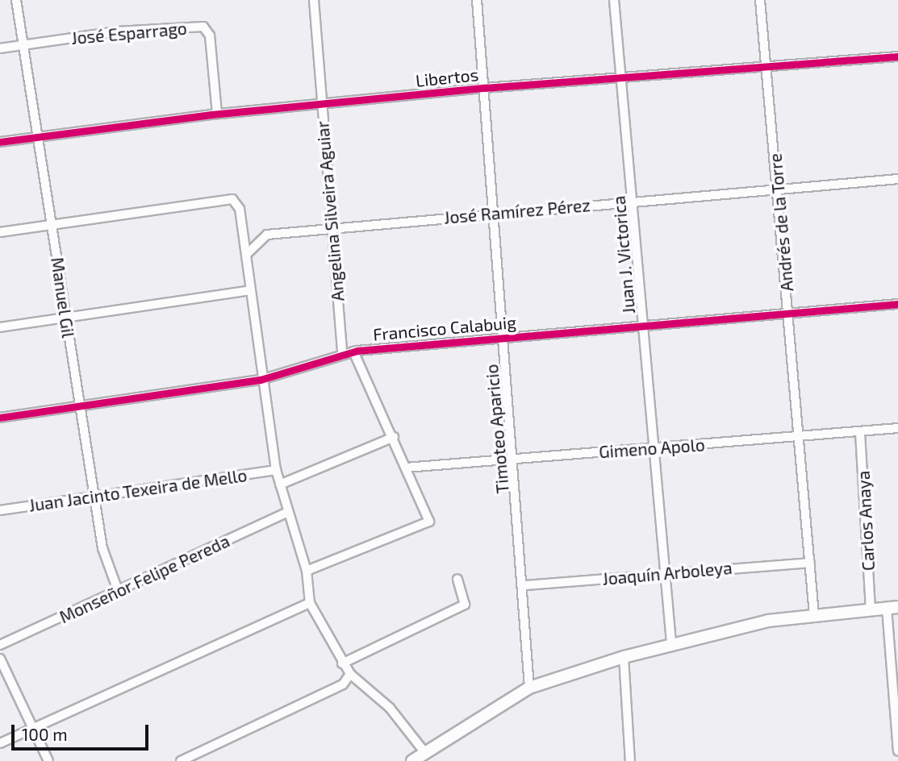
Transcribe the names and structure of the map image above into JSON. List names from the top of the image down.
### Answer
{
  "streets": {
    "street": [
      "José Esparrago",
      "Libertos",
      "Angelina Silveira Aguiar",
      "José Ramírez Pérez",
      "Andrés de la Torre",
      "Juan J. Victorica",
      "Manuel Gil",
      "Francisco Calabuig",
      "Timoteo Aparicio",
      "Gimeno Apolo",
      "Juan Jacinto Texeira de Mello",
      "Carlos Anaya",
      "Joaquín Arboleya",
      "Monseñor Felipe Pereda"
    ]
  },
  "crossings": [
    ["José Esparrago", "Libertos"],
    ["José Esparrago", "Manuel Gil"],
    ["Libertos", "Angelina Silveira Aguiar"],
    ["Libertos", "Andrés de la Torre"],
    ["Libertos", "Juan J. Victorica"],
    ["Libertos", "Manuel Gil"],
    ["Libertos", "Timoteo Aparicio"],
    ["Angelina Silveira Aguiar", "José Ramírez Pérez"],
    ["Angelina Silveira Aguiar", "Francisco Calabuig"],
    ["José Ramírez Pérez", "Andrés de la Torre"],
    ["José Ramírez Pérez", "Juan J. Victorica"],
    ["José Ramírez Pérez", "Timoteo Aparicio"],
    ["Andrés de la Torre", "Francisco Calabuig"],
    ["Andrés de la Torre", "Gimeno Apolo"],
    ["Andrés de la Torre", "Joaquín Arboleya"],
    ["Juan J. Victorica", "Francisco Calabuig"],
    ["Juan J. Victorica", "Gimeno Apolo"],
    ["Juan J. Victorica", "Joaquín Arboleya"],
    ["Manuel Gil", "Francisco Calabuig"],
    ["Manuel Gil", "Juan Jacinto Texeira de Mello"],
    ["Manuel Gil", "Monseñor Felipe Pereda"],
    ["Francisco Calabuig", "Timoteo Aparicio"],
    ["Timoteo Aparicio", "Gimeno Apolo"],
    ["Timoteo Aparicio", "Joaquín Arboleya"],
    ["Gimeno Apolo", "Carlos Anaya"]
  ],
  "scale_bar": "100 m"
}
